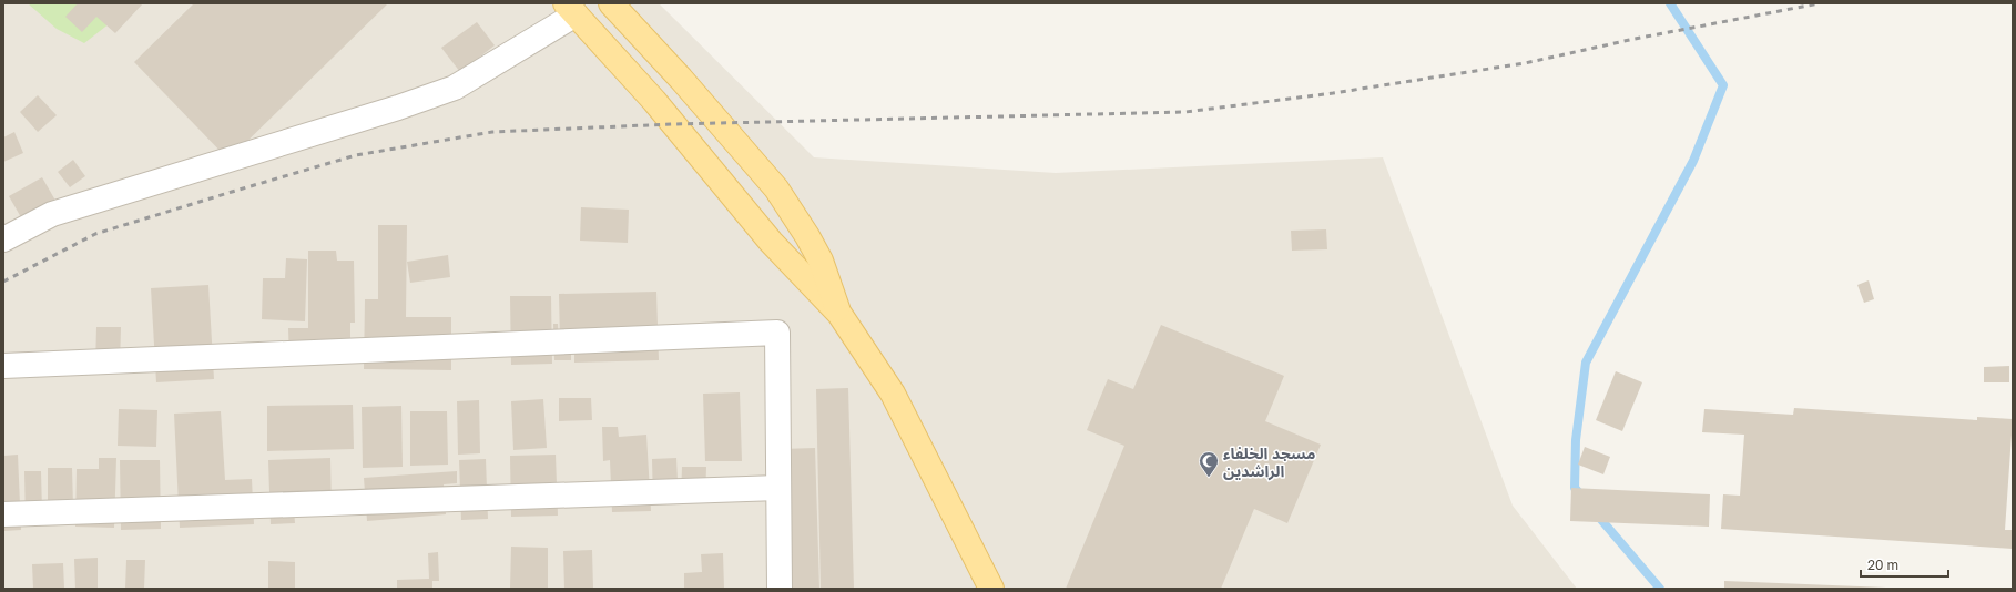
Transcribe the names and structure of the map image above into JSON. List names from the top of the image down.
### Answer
{
  "places": {
    "mosque": ["مسجد الخلفاء الراشدين"]
  },
  "scale_bar": "20 m"
}
